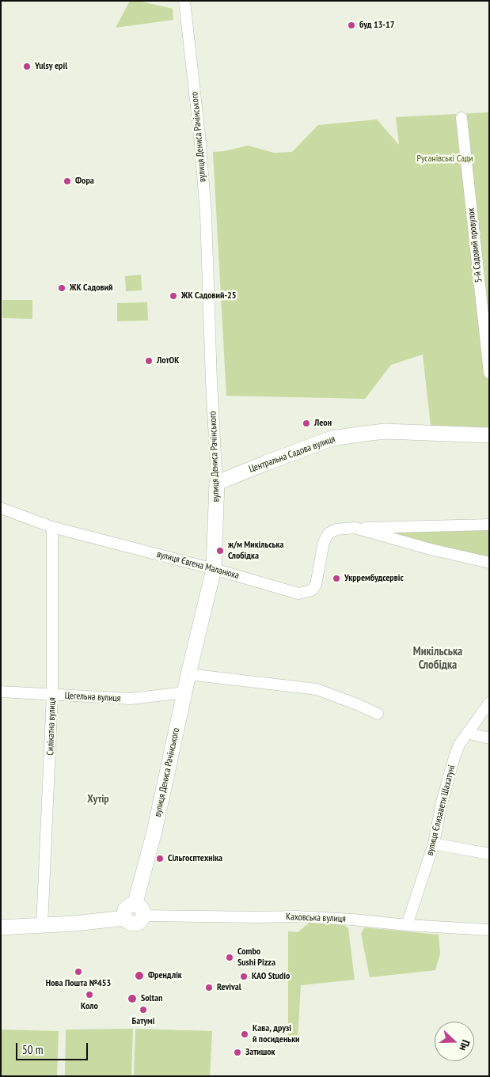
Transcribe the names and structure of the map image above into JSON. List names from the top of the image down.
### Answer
{
  "streets": {
    "main road": ["вулиця Дениса Рачінського", "Центральна Садова вулиця"],
    "street": [
      "5-й Садовий провулок",
      "вулиця Євгена Маланюка",
      "Цегельна вулиця",
      "Силікатна вулиця",
      "вулиця Єлизавети Шахатуні",
      "Каховська вулиця"
    ]
  },
  "crossings": [
    ["вулиця Дениса Рачінського", "Центральна Садова вулиця"],
    ["вулиця Дениса Рачінського", "вулиця Євгена Маланюка"],
    ["вулиця Дениса Рачінського", "Цегельна вулиця"],
    ["вулиця Дениса Рачінського", "Каховська вулиця"],
    ["вулиця Євгена Маланюка", "Силікатна вулиця"],
    ["Цегельна вулиця", "Силікатна вулиця"],
    ["вулиця Єлизавети Шахатуні", "Каховська вулиця"]
  ],
  "districts": ["Микільська Слобідка", "Хутір"],
  "parks": ["Русанівські Сади"],
  "places": [
    "буд 13-17",
    "Yulsy epil",
    "Фора",
    "ЖК Садовий",
    "ЖК Садовий-25",
    "ЛотОК",
    "Леон",
    "ж/м Микільська Слобідка",
    "Укррембудсервіс",
    "Сільгосптехніка",
    "Combo Sushi Pizza",
    "Нова Пошта №453",
    "Френдлік",
    "KAO Studio",
    "Revival",
    "Коло",
    "Soltan",
    "Батумі",
    "Кава, друзі й посиденьки",
    "Затишок"
  ],
  "scale_bar": "50 m",
  "north": "right"
}
